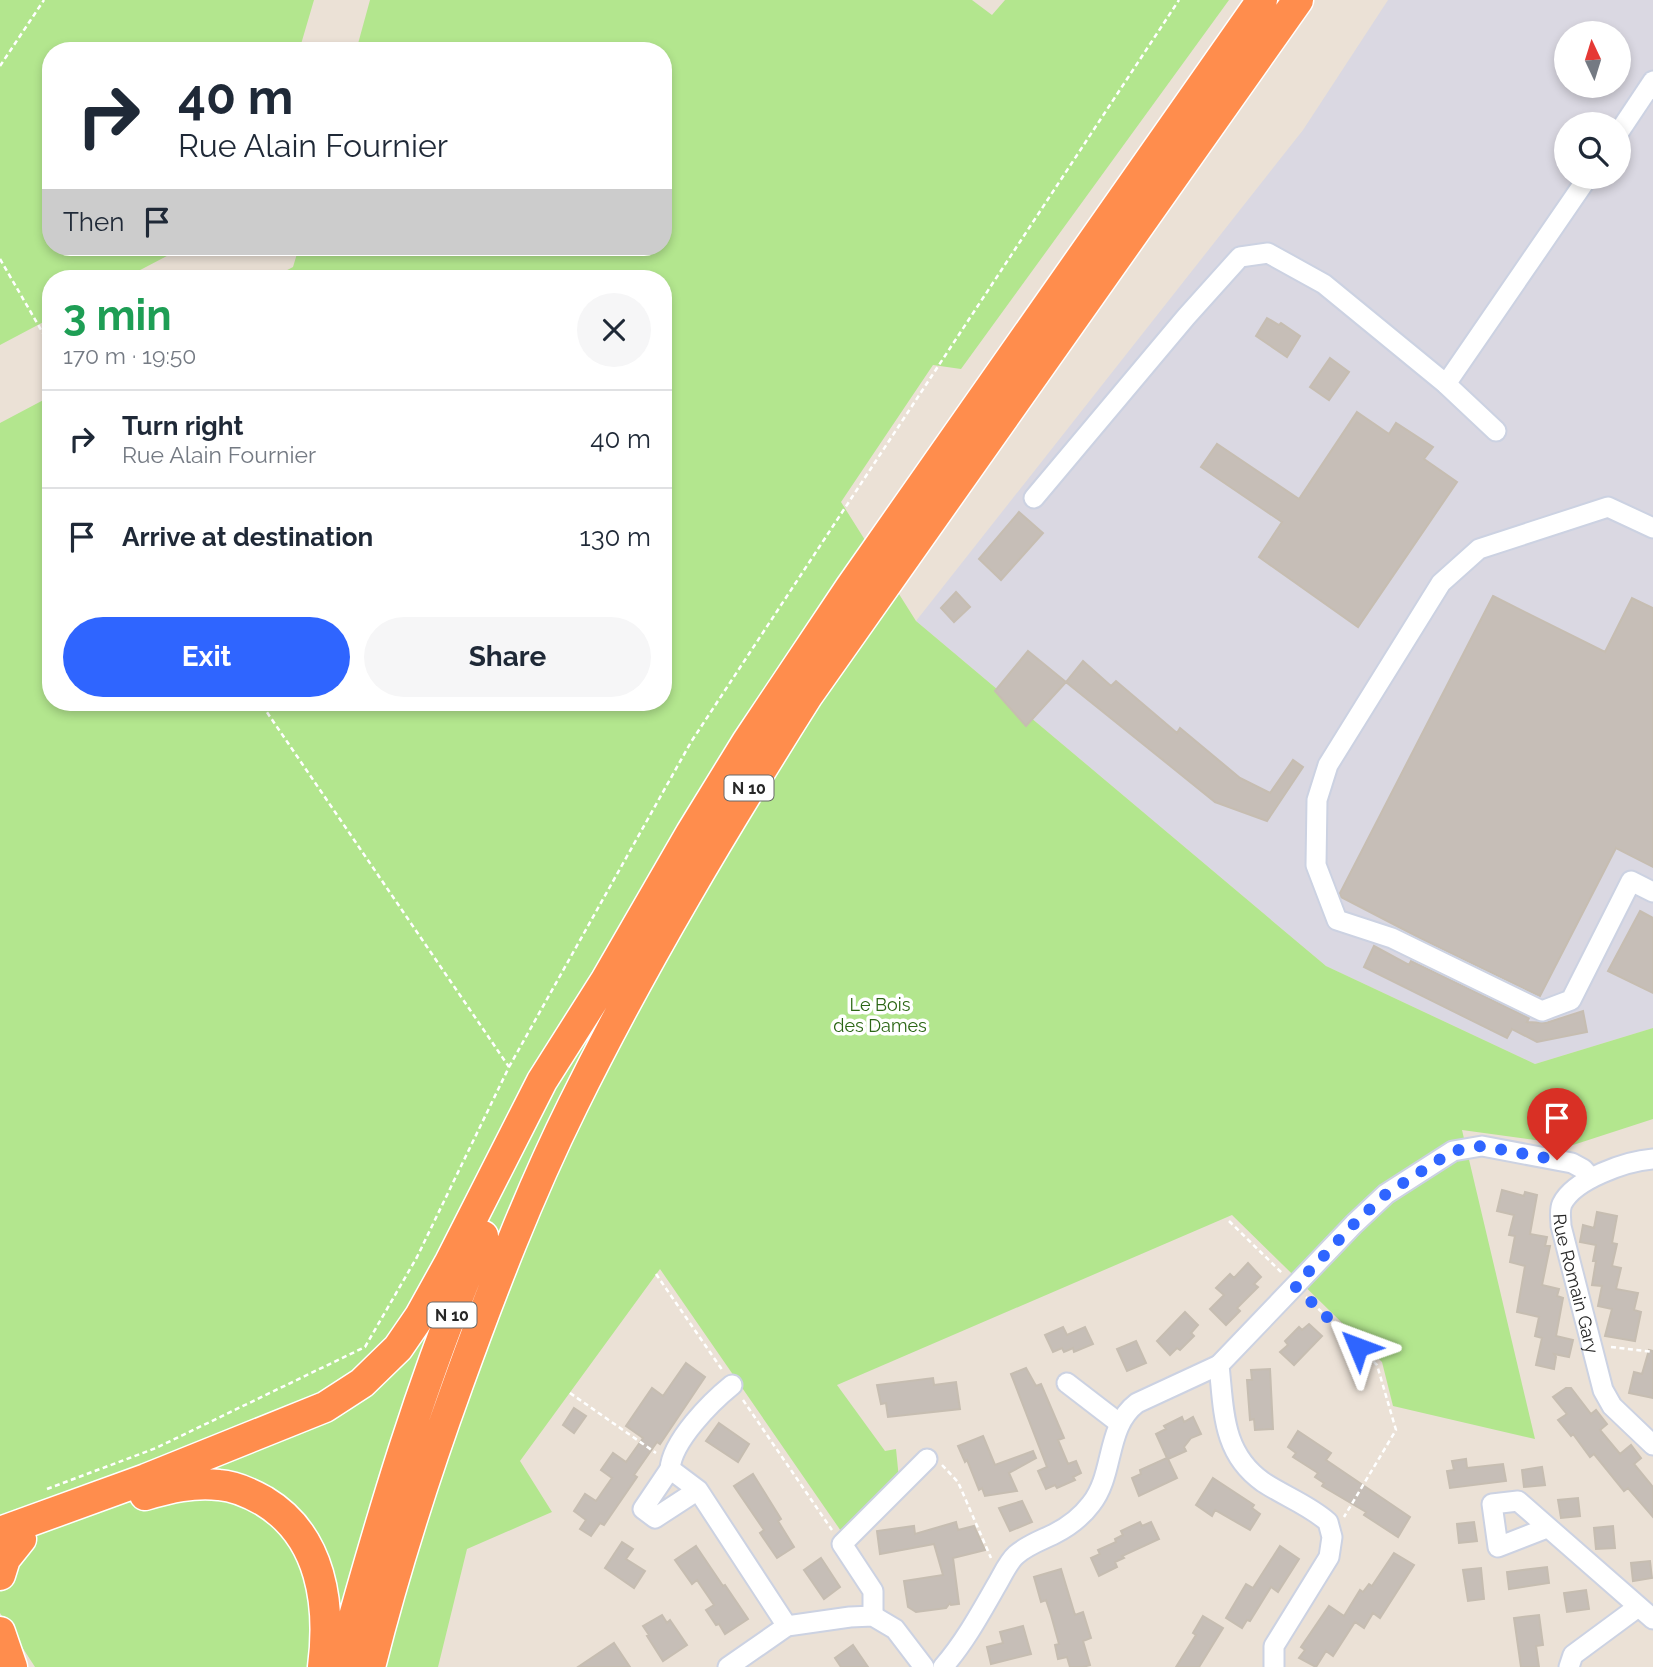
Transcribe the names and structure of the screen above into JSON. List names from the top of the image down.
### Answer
{
  "streets": {
    "highway": ["N 10"],
    "street": ["Rue Romain Gary"]
  },
  "parks": ["Le Bois des Dames"],
  "north": "top",
  "page": {
    "turn": ["40 m", "Rue Alain Fournier"],
    "then": "Then",
    "heading": ["3 min", "170 m · 19:50"],
    "list": [
      {
        "name": "Turn right",
        "note": "Rue Alain Fournier",
        "value": "40 m"
      },
      {
        "name": "Arrive at destination",
        "value": "130 m"
      }
    ],
    "buttons": ["Exit", "Share"]
  }
}
